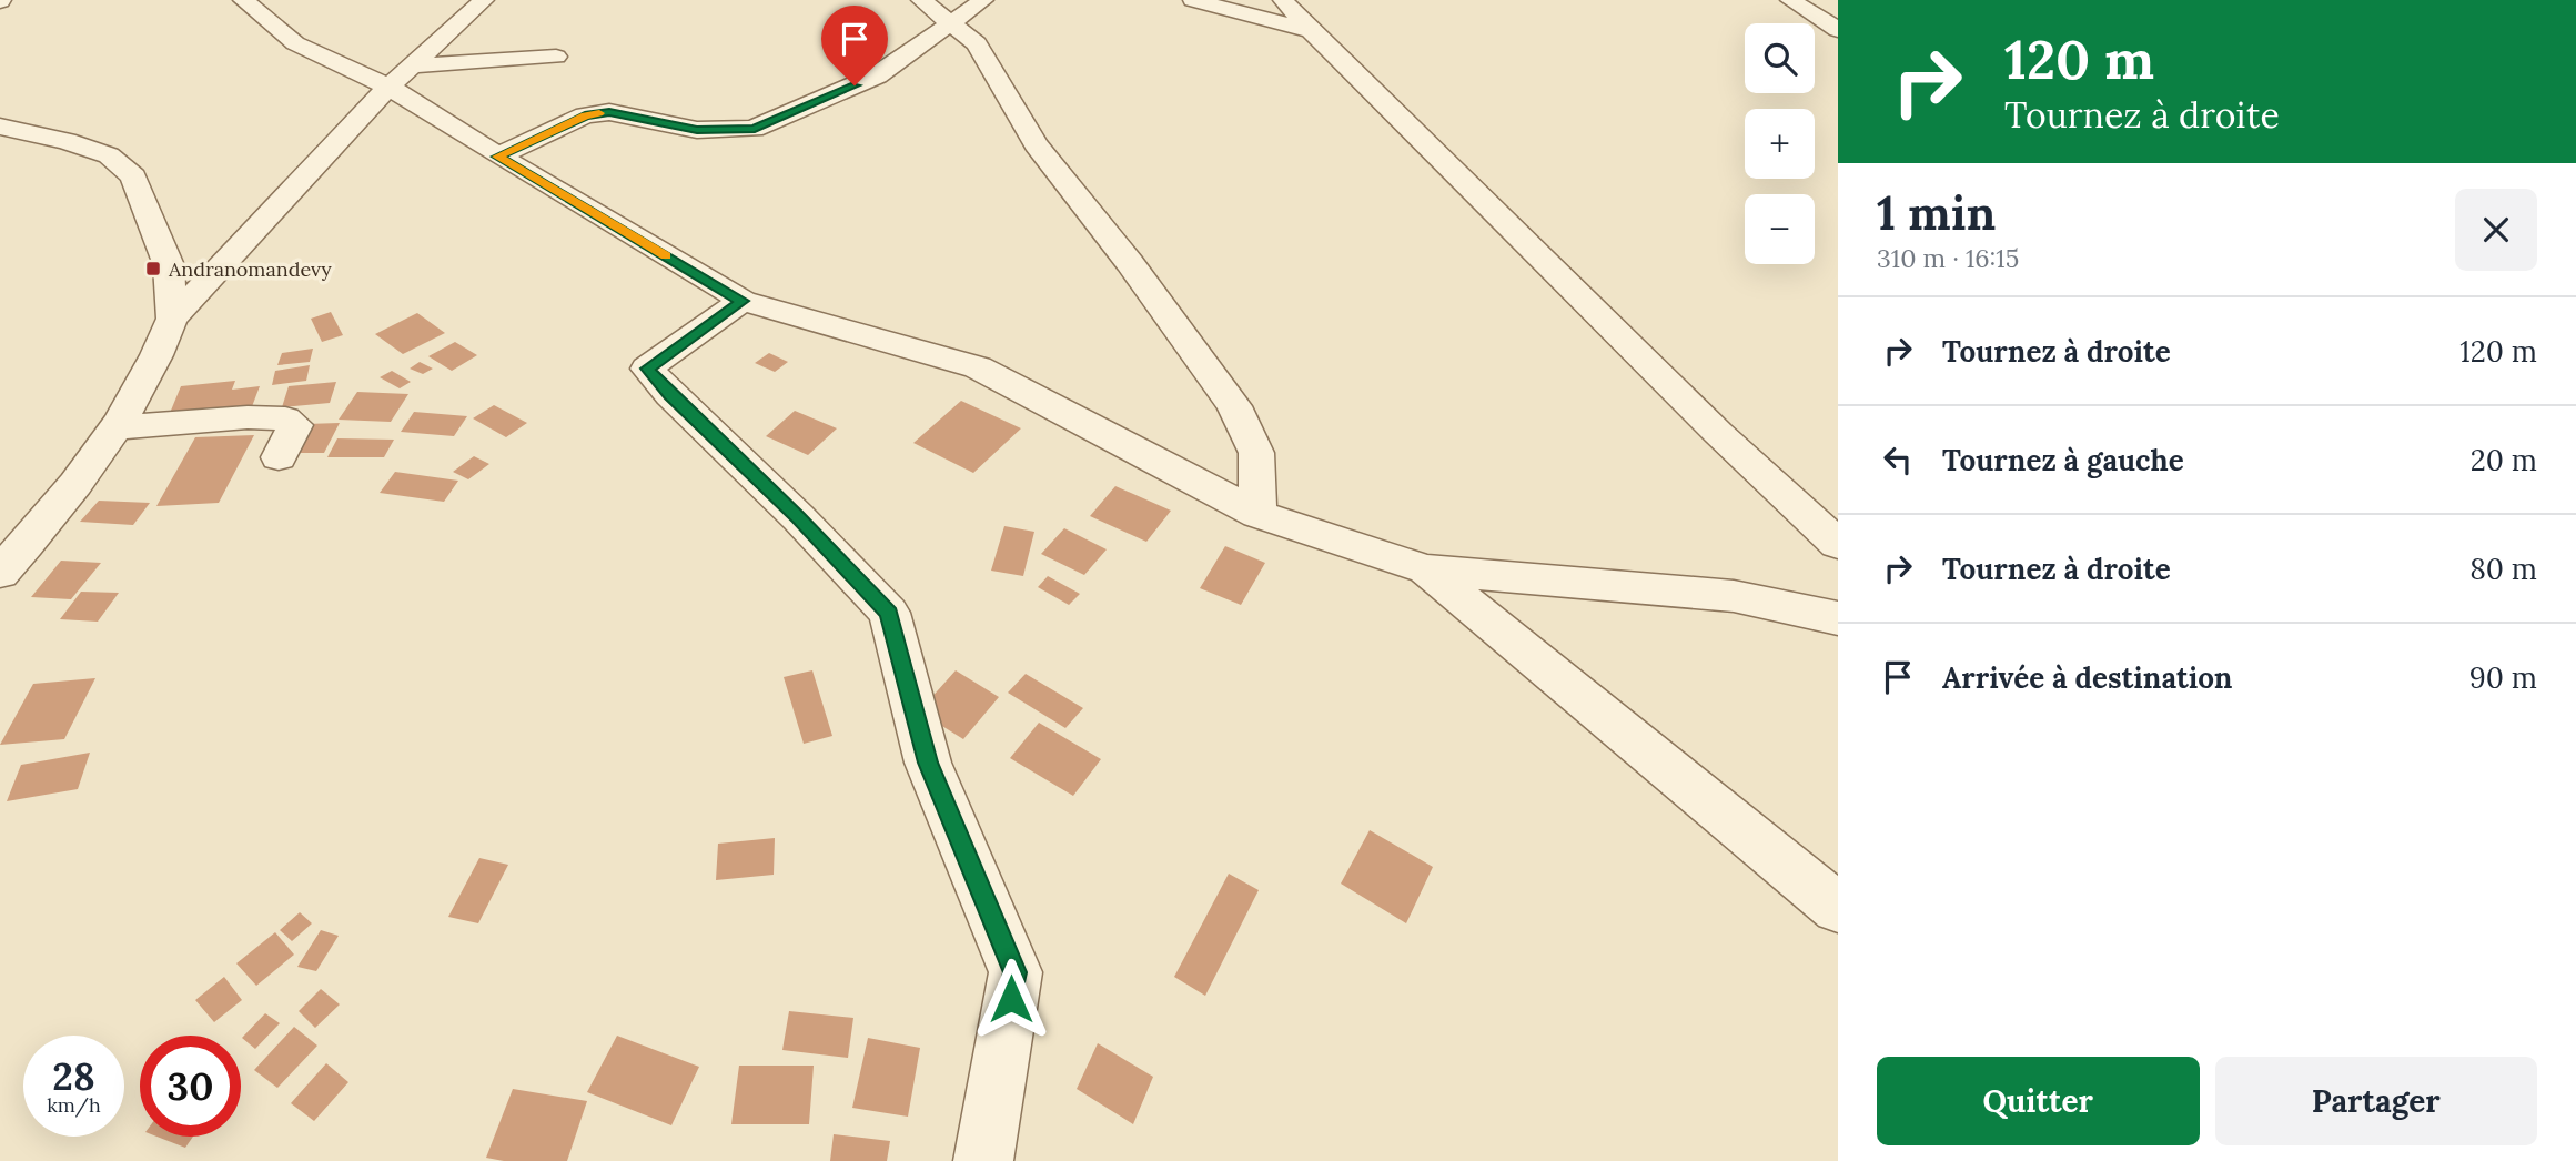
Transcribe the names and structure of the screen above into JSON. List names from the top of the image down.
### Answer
{
  "places": {
    "transit": ["Andranomandevy"]
  },
  "page": {
    "turn": ["120 m", "Tournez à droite"],
    "map_buttons": ["+", "−"],
    "heading": ["1 min", "310 m · 16:15"],
    "list": [
      {
        "name": "Tournez à droite",
        "value": "120 m"
      },
      {
        "name": "Tournez à gauche",
        "value": "20 m"
      },
      {
        "name": "Tournez à droite",
        "value": "80 m"
      },
      {
        "name": "Arrivée à destination",
        "value": "90 m"
      }
    ],
    "speed": "28 km/h",
    "limit": "30",
    "buttons": ["Quitter", "Partager"]
  }
}
